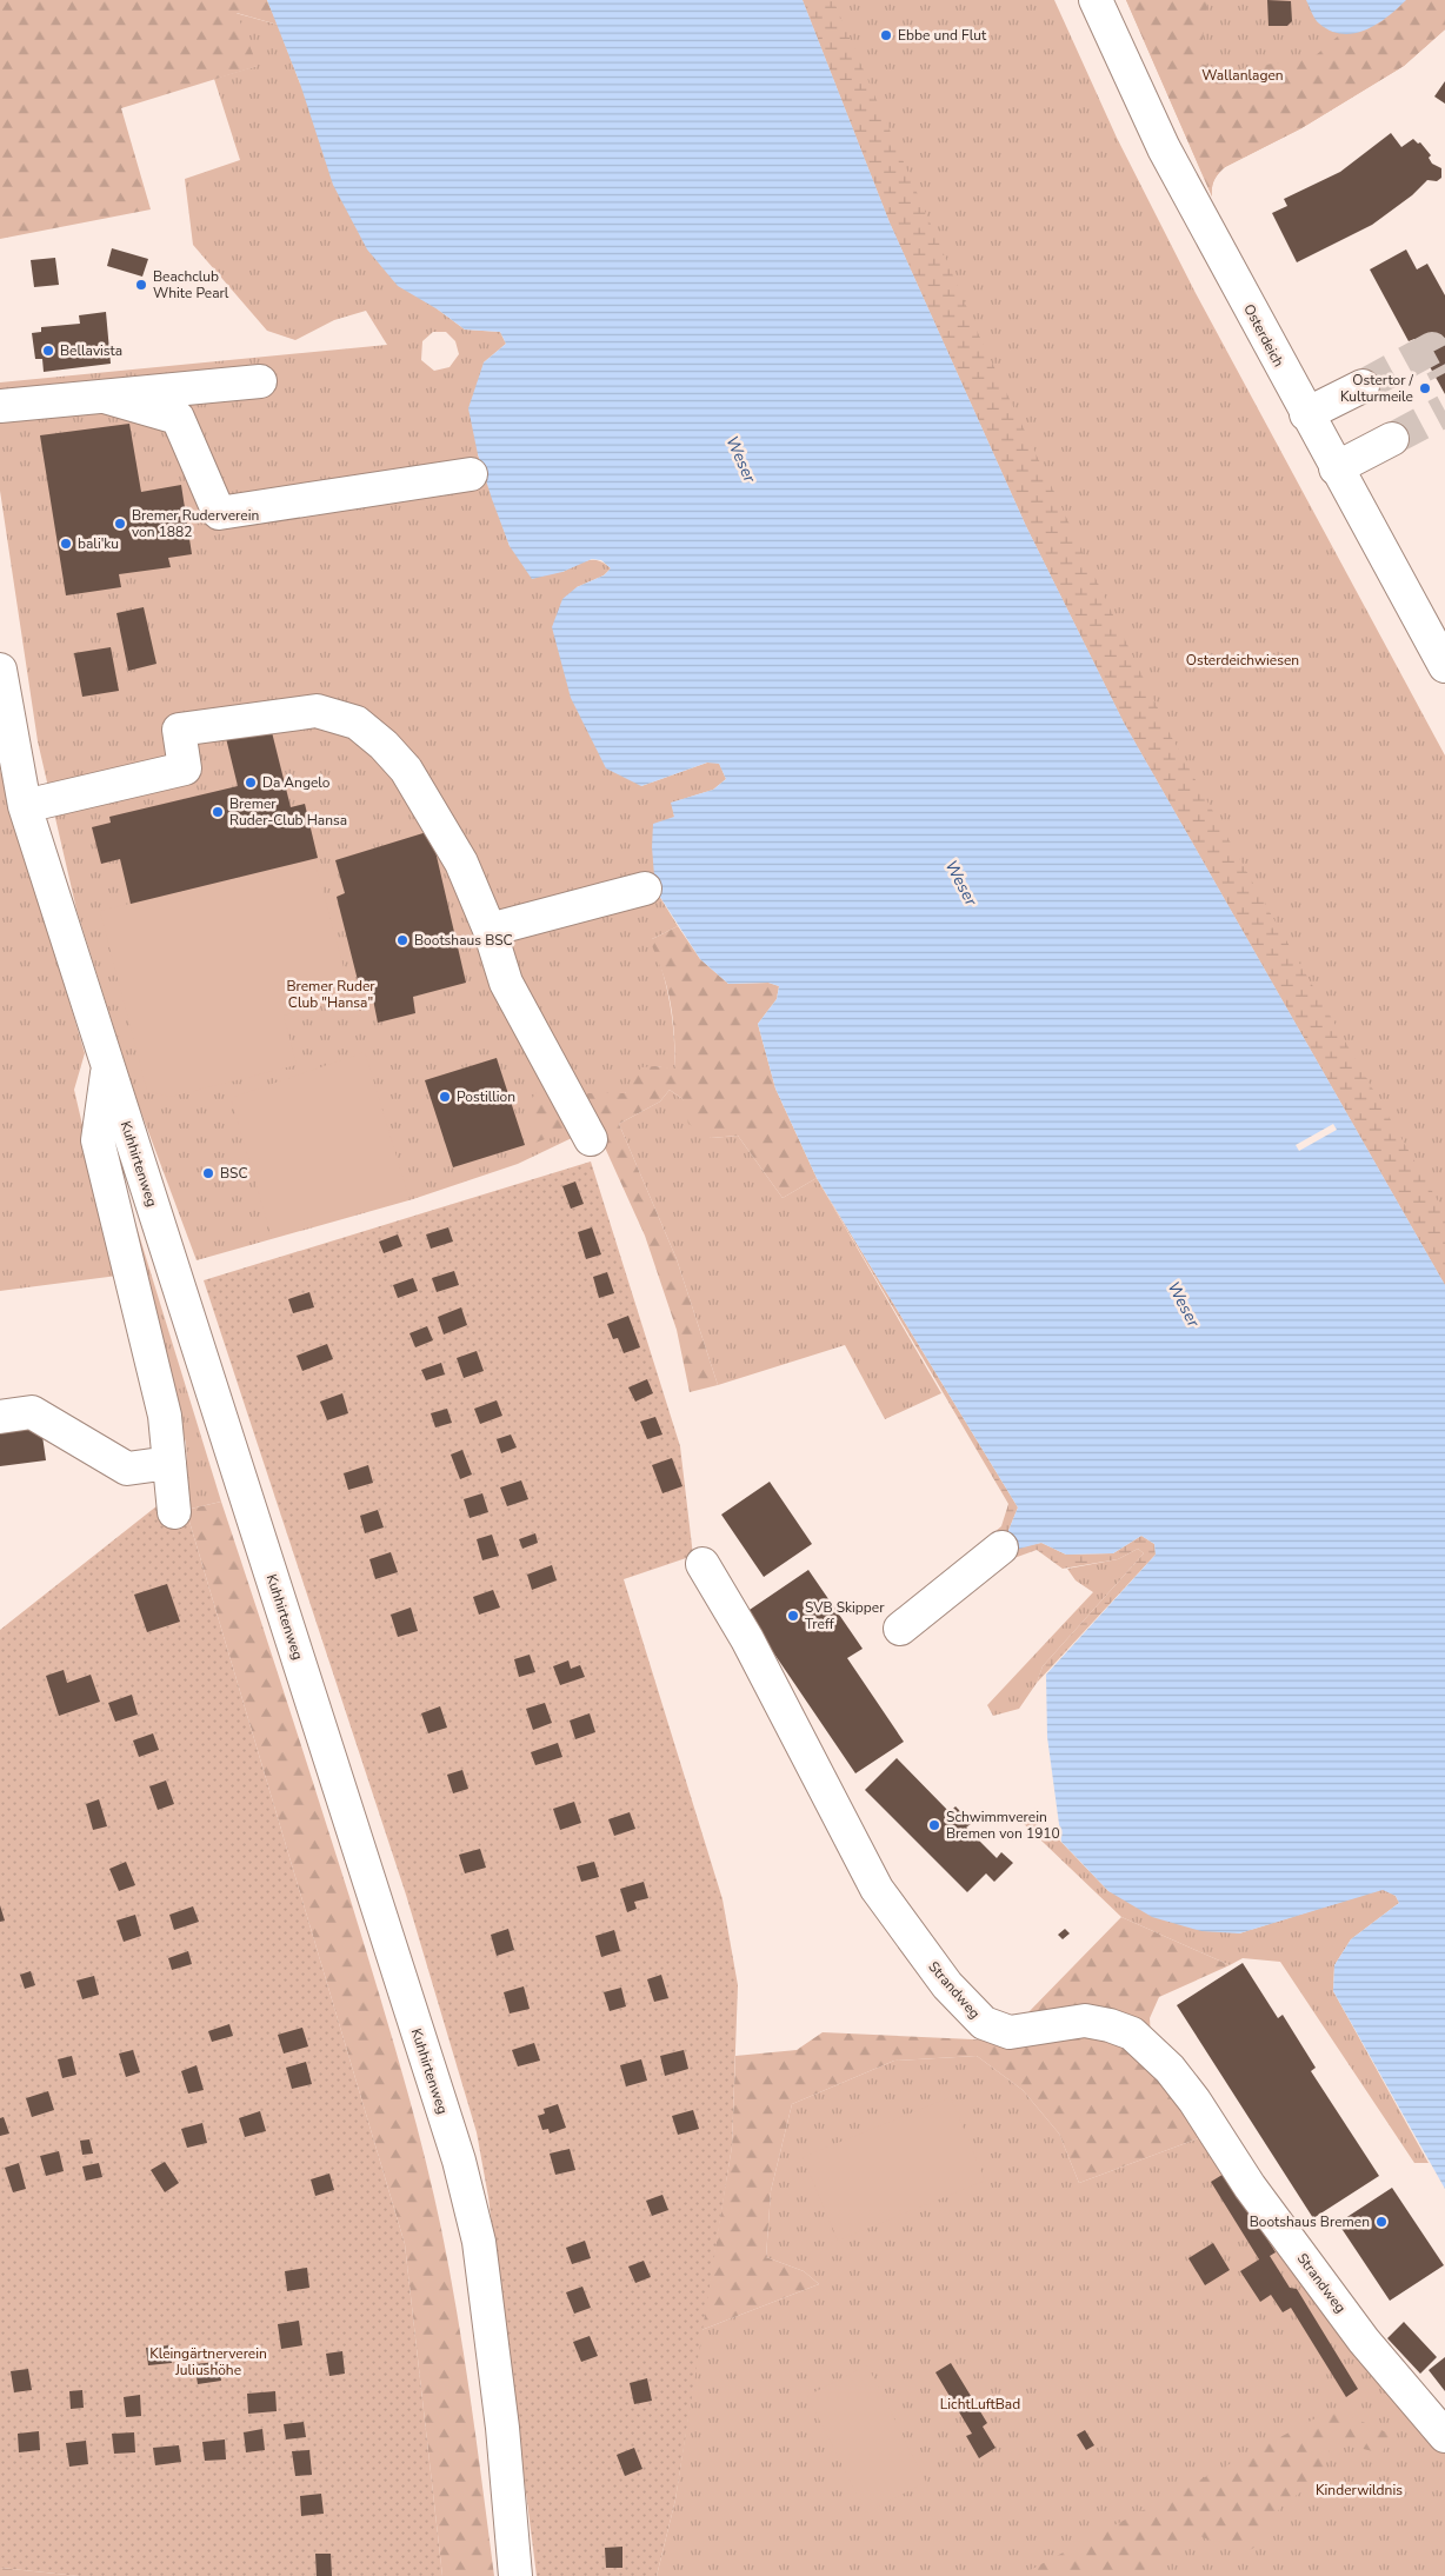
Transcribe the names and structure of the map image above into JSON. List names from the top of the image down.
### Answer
{
  "streets": {
    "street": ["Osterdeich", "Kuhhirtenweg", "Strandweg"]
  },
  "water": ["Weser"],
  "parks": [
    "Wallanlagen",
    "Osterdeichwiesen",
    "Bremer Ruder Club \"Hansa\"",
    "Kleingärtnerverein Juliushöhe",
    "LichtLuftBad",
    "Kinderwildnis"
  ],
  "places": [
    "Ebbe und Flut",
    "Beachclub White Pearl",
    "Bellavista",
    "Ostertor / Kulturmeile",
    "Bremer Ruderverein von 1882",
    "bali'ku",
    "Da Angelo",
    "Bremer Ruder-Club Hansa",
    "Bootshaus BSC",
    "Postillion",
    "BSC",
    "SVB Skipper Treff",
    "Schwimmverein Bremen von 1910",
    "Bootshaus Bremen"
  ]
}
